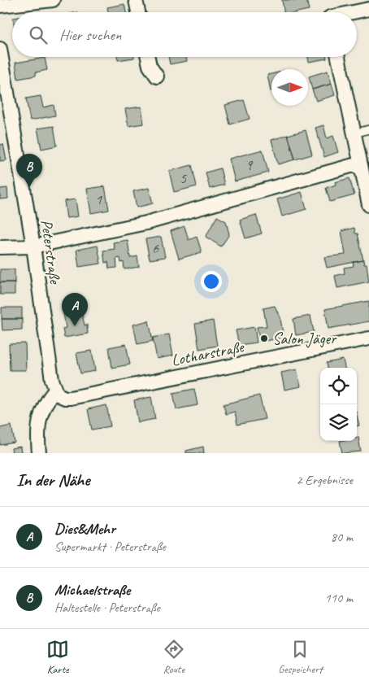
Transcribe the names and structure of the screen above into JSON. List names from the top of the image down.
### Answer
{
  "streets": {
    "street": ["Peterstraße", "Lotharstraße"]
  },
  "crossings": [
    ["Peterstraße", "Lotharstraße"]
  ],
  "places": ["Salon Jäger"],
  "house_numbers": [
    "9",
    "5",
    "1",
    "6"
  ],
  "north": "right",
  "page": {
    "search": "Hier suchen",
    "pins": ["B", "A"],
    "heading": ["In der Nähe", "2 Ergebnisse"],
    "list": [
      {
        "mark": "A",
        "name": "Dies&Mehr",
        "note": "Supermarkt · Peterstraße",
        "value": "80 m"
      },
      {
        "mark": "B",
        "name": "Michaelstraße",
        "note": "Haltestelle · Peterstraße",
        "value": "110 m"
      }
    ],
    "nav": ["Karte", "Route", "Gespeichert"]
  }
}
